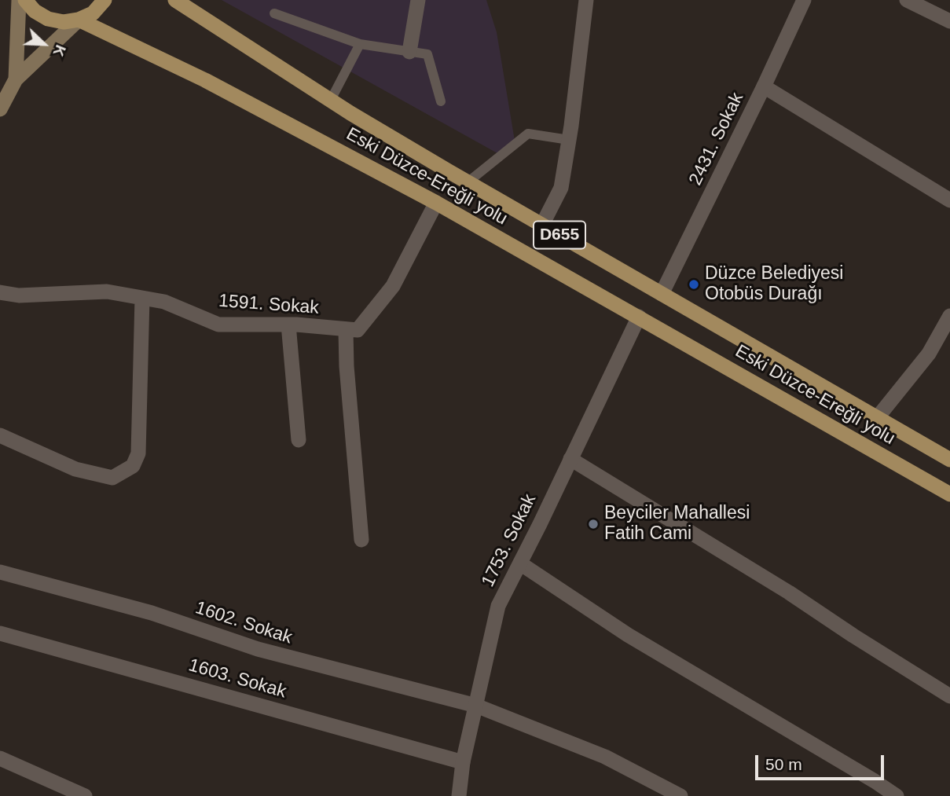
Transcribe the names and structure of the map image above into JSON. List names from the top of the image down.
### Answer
{
  "streets": {
    "main road": ["Eski Düzce-Ereğli yolu", "D655"],
    "street": [
      "2431. Sokak",
      "1591. Sokak",
      "1753. Sokak",
      "1602. Sokak",
      "1603. Sokak"
    ]
  },
  "crossings": [
    ["2431. Sokak", "Eski Düzce-Ereğli yolu"],
    ["Eski Düzce-Ereğli yolu", "1753. Sokak"],
    ["1753. Sokak", "1602. Sokak"],
    ["1753. Sokak", "1603. Sokak"]
  ],
  "places": ["Düzce Belediyesi Otobüs Durağı", "Beyciler Mahallesi Fatih Cami"],
  "scale_bar": "50 m",
  "north": "bottom right"
}
